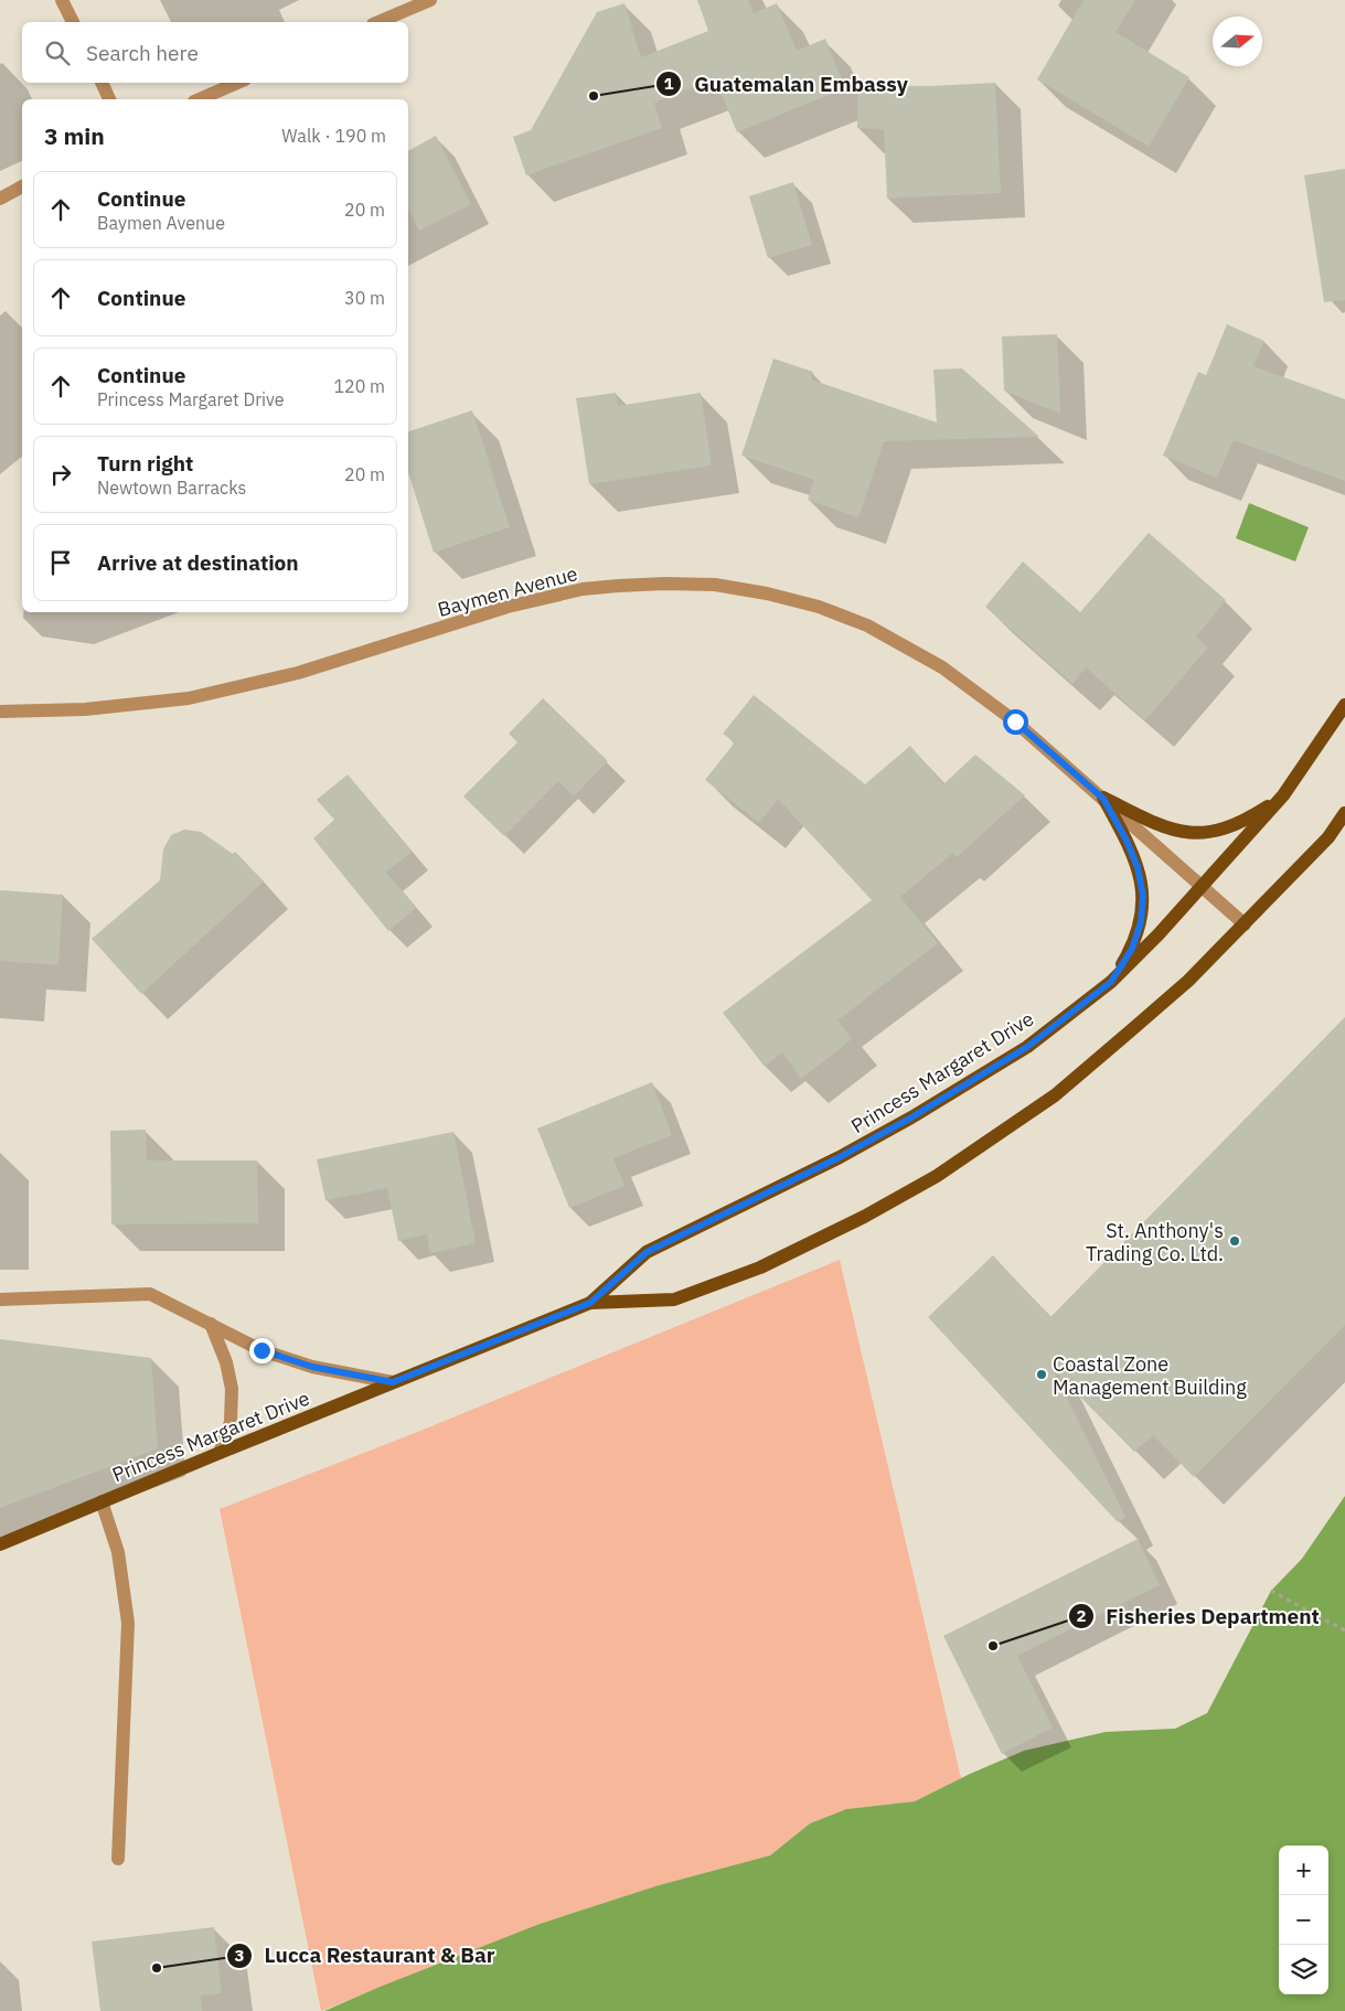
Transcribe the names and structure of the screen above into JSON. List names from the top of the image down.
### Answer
{
  "streets": {
    "main road": ["Princess Margaret Drive"],
    "street": ["Baymen Avenue"]
  },
  "crossings": [
    ["Baymen Avenue", "Princess Margaret Drive"]
  ],
  "places": [
    "Guatemalan Embassy",
    "St. Anthony's Trading Co. Ltd.",
    "Coastal Zone Management Building",
    "Fisheries Department",
    "Lucca Restaurant & Bar"
  ],
  "north": "right",
  "page": {
    "search": "Search here",
    "heading": ["3 min", "Walk · 190 m"],
    "list": [
      ["Continue", "Baymen Avenue", "20 m"],
      ["Continue", "30 m"],
      ["Continue", "Princess Margaret Drive", "120 m"],
      ["Turn right", "Newtown Barracks", "20 m"],
      "Arrive at destination"
    ],
    "map_buttons": ["+", "−"]
  }
}
